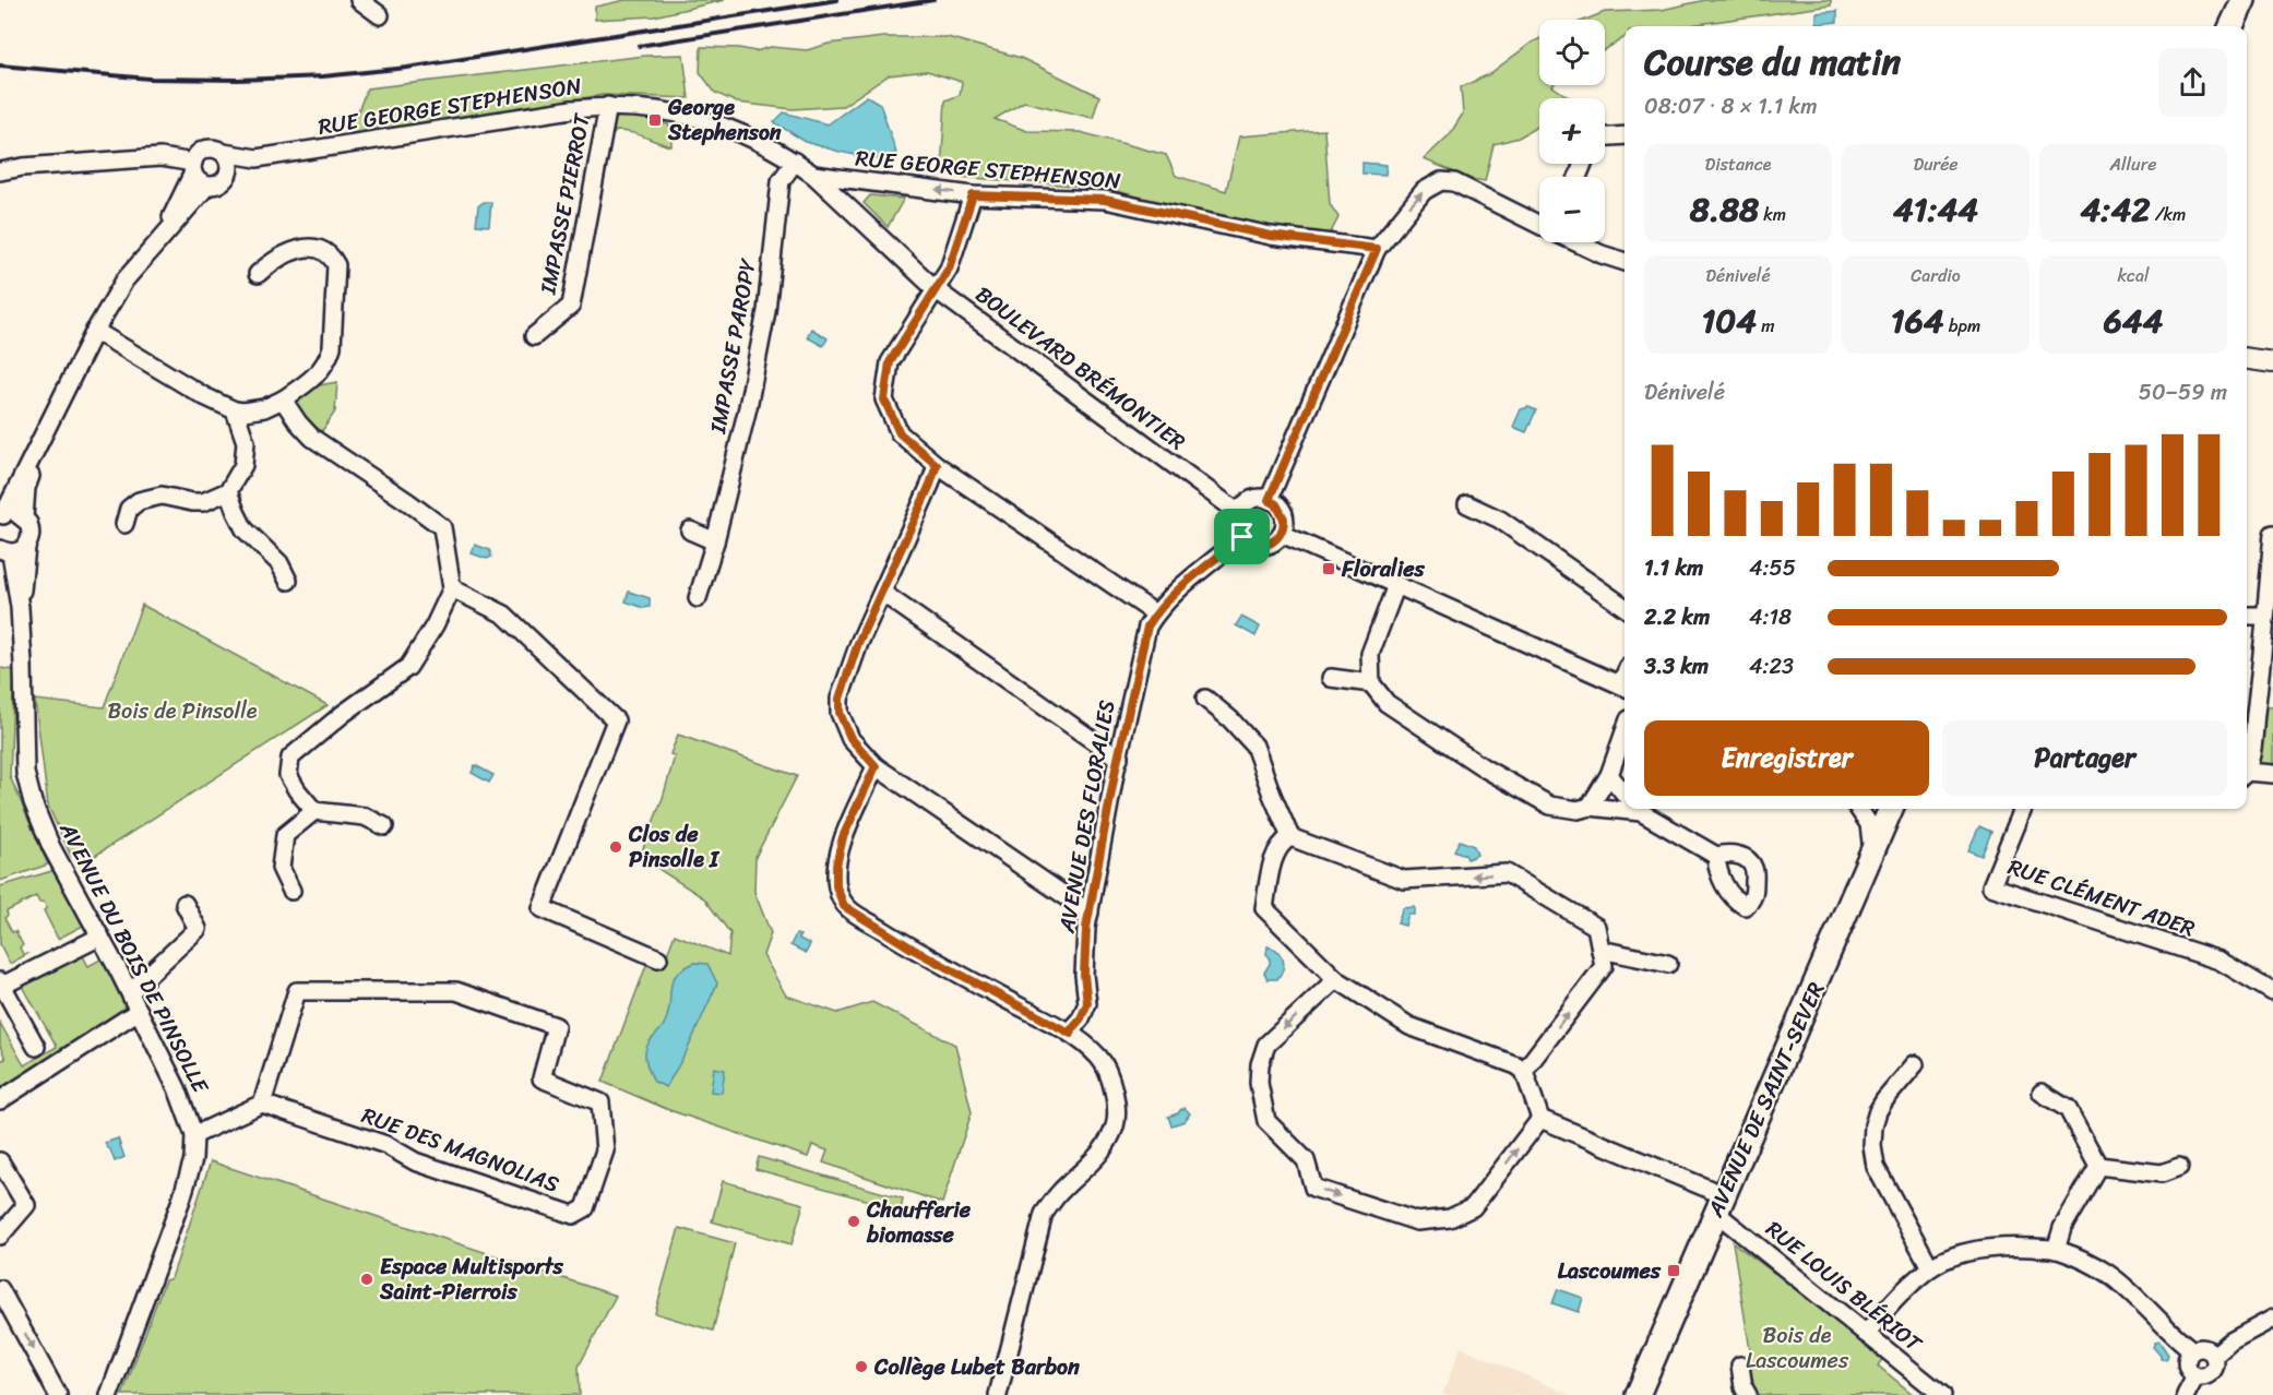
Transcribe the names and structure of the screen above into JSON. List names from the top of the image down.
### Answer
{
  "streets": {
    "main road": ["AVENUE DE SAINT-SEVER"],
    "street": [
      "RUE GEORGE STEPHENSON",
      "IMPASSE PIERROT",
      "IMPASSE PAROPY",
      "BOULEVARD BRÉMONTIER",
      "AVENUE DES FLORALIES",
      "RUE CLÉMENT ADER",
      "AVENUE DU BOIS DE PINSOLLE",
      "RUE DES MAGNOLIAS",
      "RUE LOUIS BLÉRIOT"
    ]
  },
  "crossings": [
    ["RUE GEORGE STEPHENSON", "IMPASSE PIERROT"],
    ["RUE GEORGE STEPHENSON", "IMPASSE PAROPY"],
    ["RUE GEORGE STEPHENSON", "BOULEVARD BRÉMONTIER"],
    ["BOULEVARD BRÉMONTIER", "AVENUE DES FLORALIES"],
    ["AVENUE DE SAINT-SEVER", "RUE LOUIS BLÉRIOT"]
  ],
  "parks": ["Bois de Pinsolle", "Bois de Lascoumes"],
  "places": {
    "transit": ["George Stephenson", "Floralies", "Lascoumes"],
    "other": [
      "Clos de Pinsolle I",
      "Chaufferie biomasse",
      "Espace Multisports Saint-Pierrois",
      "Collège Lubet Barbon"
    ]
  },
  "page": {
    "map_buttons": ["+", "−"],
    "heading": ["Course du matin", "08:07 · 8 × 1.1 km"],
    "stats": [
      ["Distance", "8.88 km"],
      ["Durée", "41:44"],
      ["Allure", "4:42 /km"],
      ["Dénivelé", "104 m"],
      ["Cardio", "164 bpm"],
      ["kcal", "644"]
    ],
    "chart": ["Dénivelé", "50–59 m"],
    "list": [
      {
        "name": "1.1 km",
        "note": "4:55"
      },
      {
        "name": "2.2 km",
        "note": "4:18"
      },
      {
        "name": "3.3 km",
        "note": "4:23"
      }
    ],
    "buttons": ["Enregistrer", "Partager"]
  }
}
